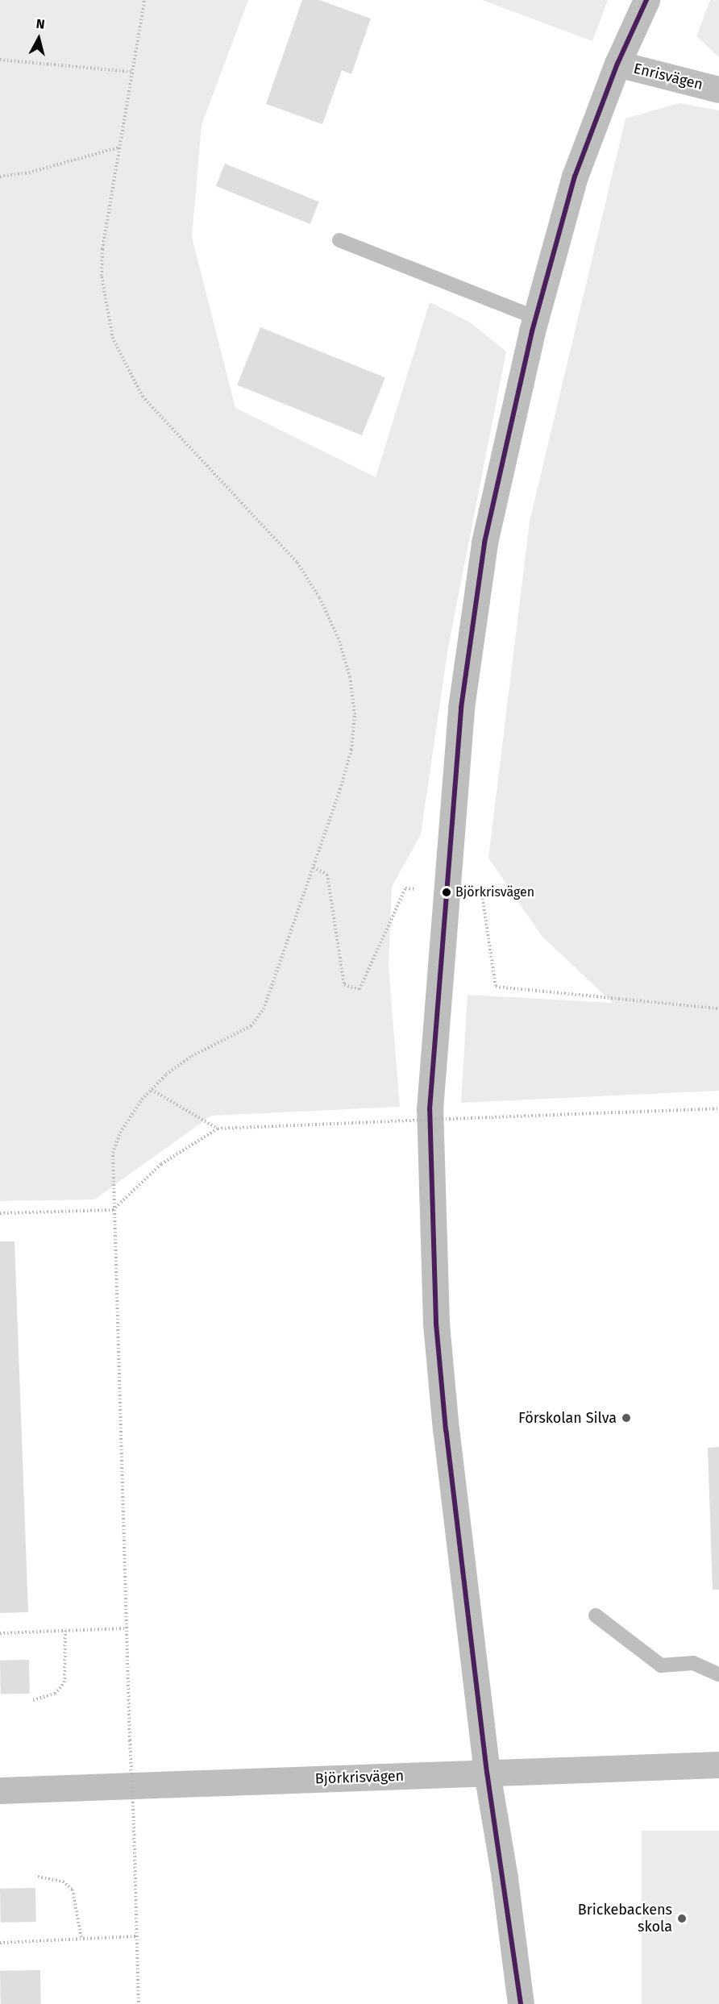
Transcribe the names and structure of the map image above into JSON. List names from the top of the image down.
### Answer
{
  "streets": {
    "street": ["Enrisvägen", "Björkrisvägen"]
  },
  "places": ["Björkrisvägen", "Förskolan Silva", "Brickebackens skola"],
  "north": "top"
}
